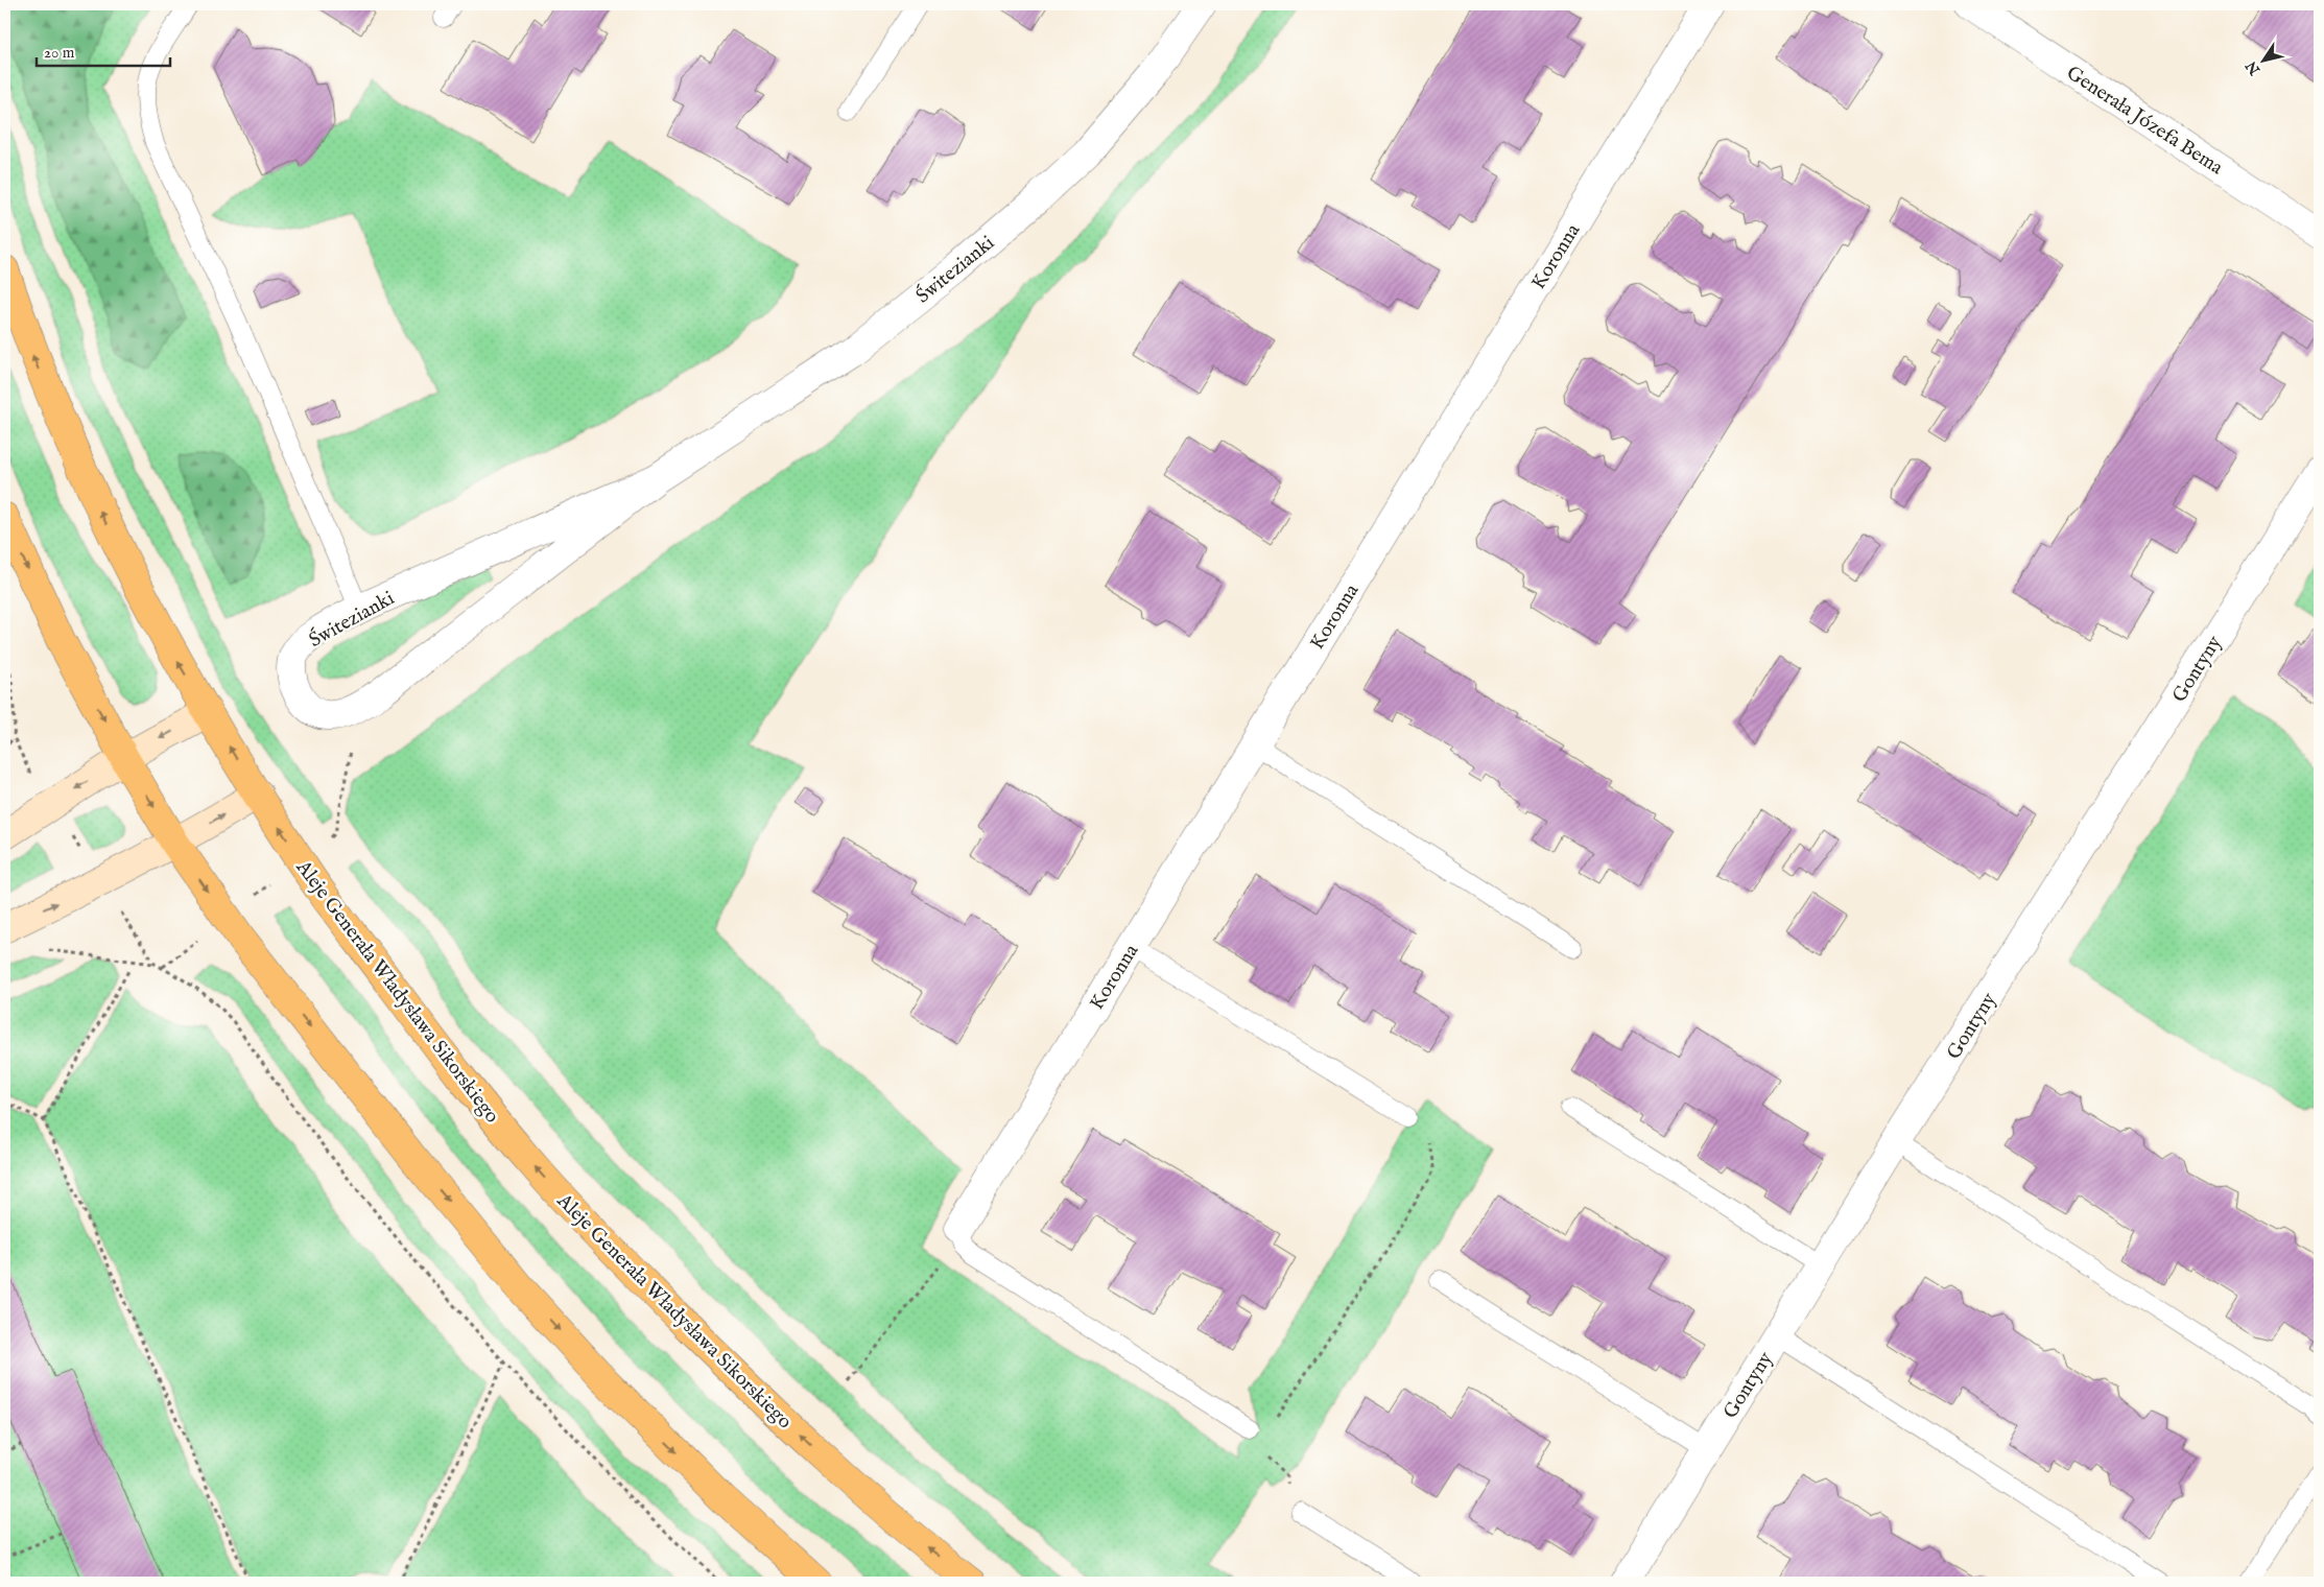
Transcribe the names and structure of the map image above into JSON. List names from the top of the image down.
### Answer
{
  "streets": {
    "main road": ["Aleje Generała Władysława Sikorskiego"],
    "street": [
      "Generała Józefa Bema",
      "Koronna",
      "Świtezianki",
      "Gontyny"
    ]
  },
  "scale_bar": "20 m",
  "north": "bottom left"
}
